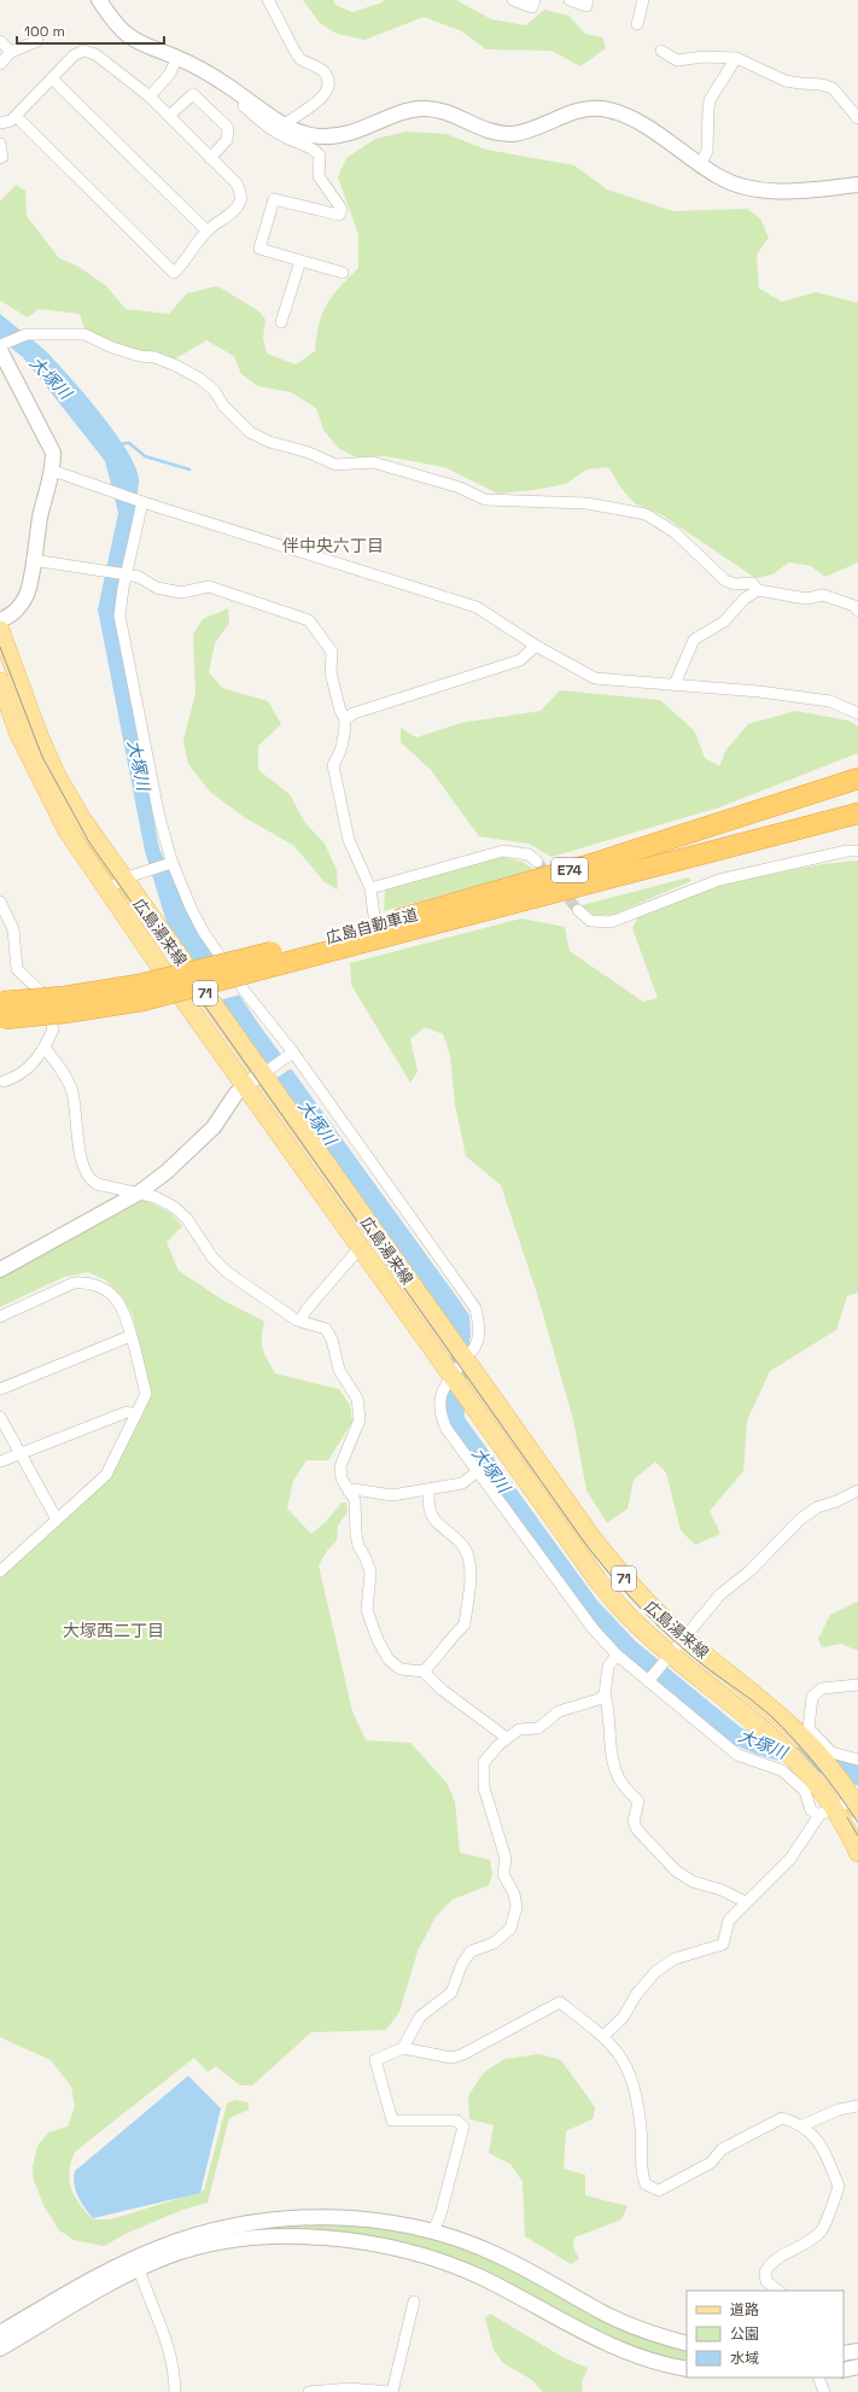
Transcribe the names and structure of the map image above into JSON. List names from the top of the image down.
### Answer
{
  "streets": {
    "highway": ["E74", "広島自動車道"],
    "main road": ["広島湯来線", "71"]
  },
  "districts": ["伴中央六丁目", "大塚西二丁目"],
  "water": ["大塚川"],
  "legend": ["道路", "公園", "水域"],
  "scale_bar": "100 m"
}
